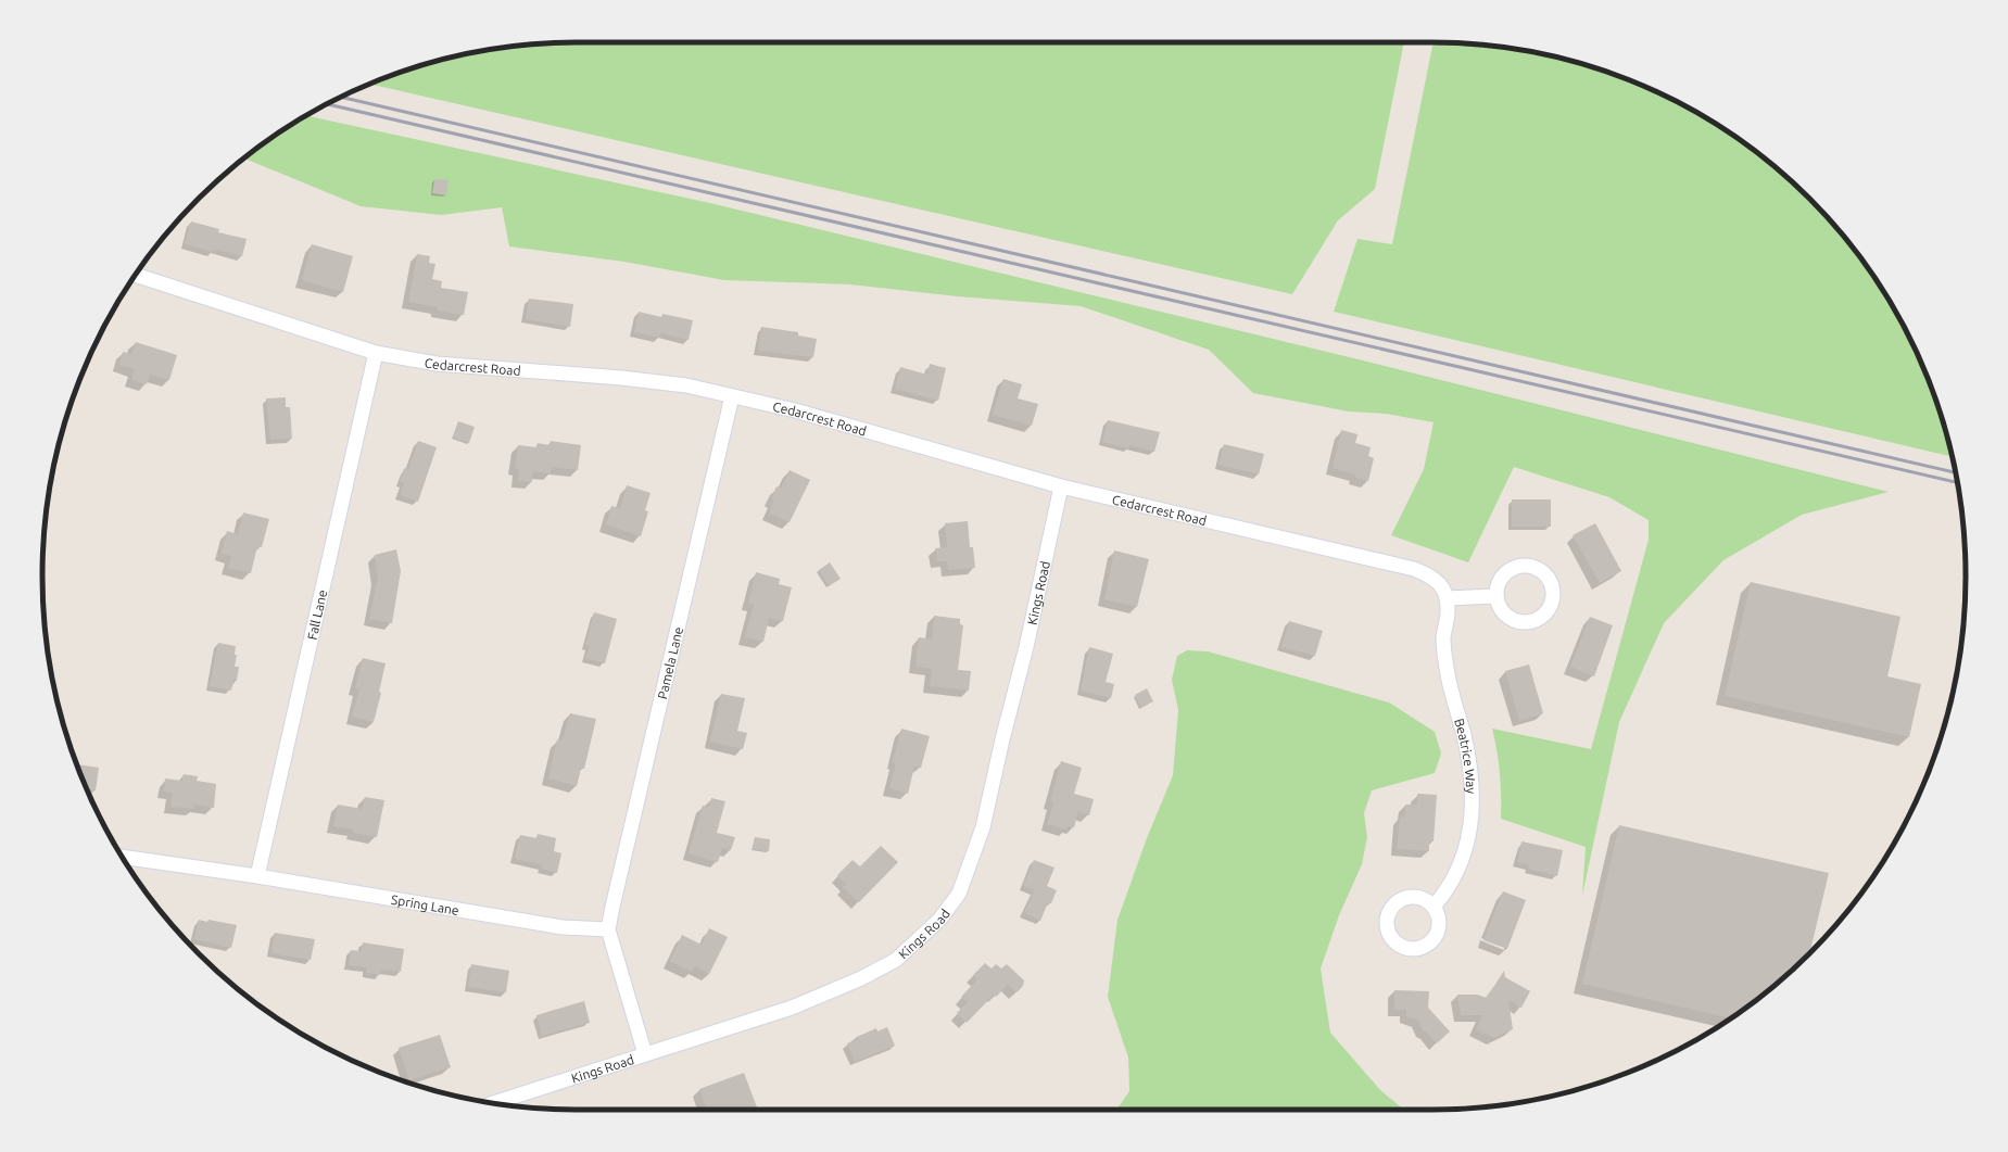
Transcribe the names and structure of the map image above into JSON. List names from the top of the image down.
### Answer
{
  "streets": {
    "street": [
      "Cedarcrest Road",
      "Kings Road",
      "Fall Lane",
      "Pamela Lane",
      "Beatrice Way",
      "Spring Lane"
    ]
  },
  "crossings": [
    ["Cedarcrest Road", "Kings Road"],
    ["Cedarcrest Road", "Fall Lane"],
    ["Cedarcrest Road", "Pamela Lane"],
    ["Cedarcrest Road", "Beatrice Way"],
    ["Fall Lane", "Spring Lane"],
    ["Pamela Lane", "Spring Lane"]
  ]
}
